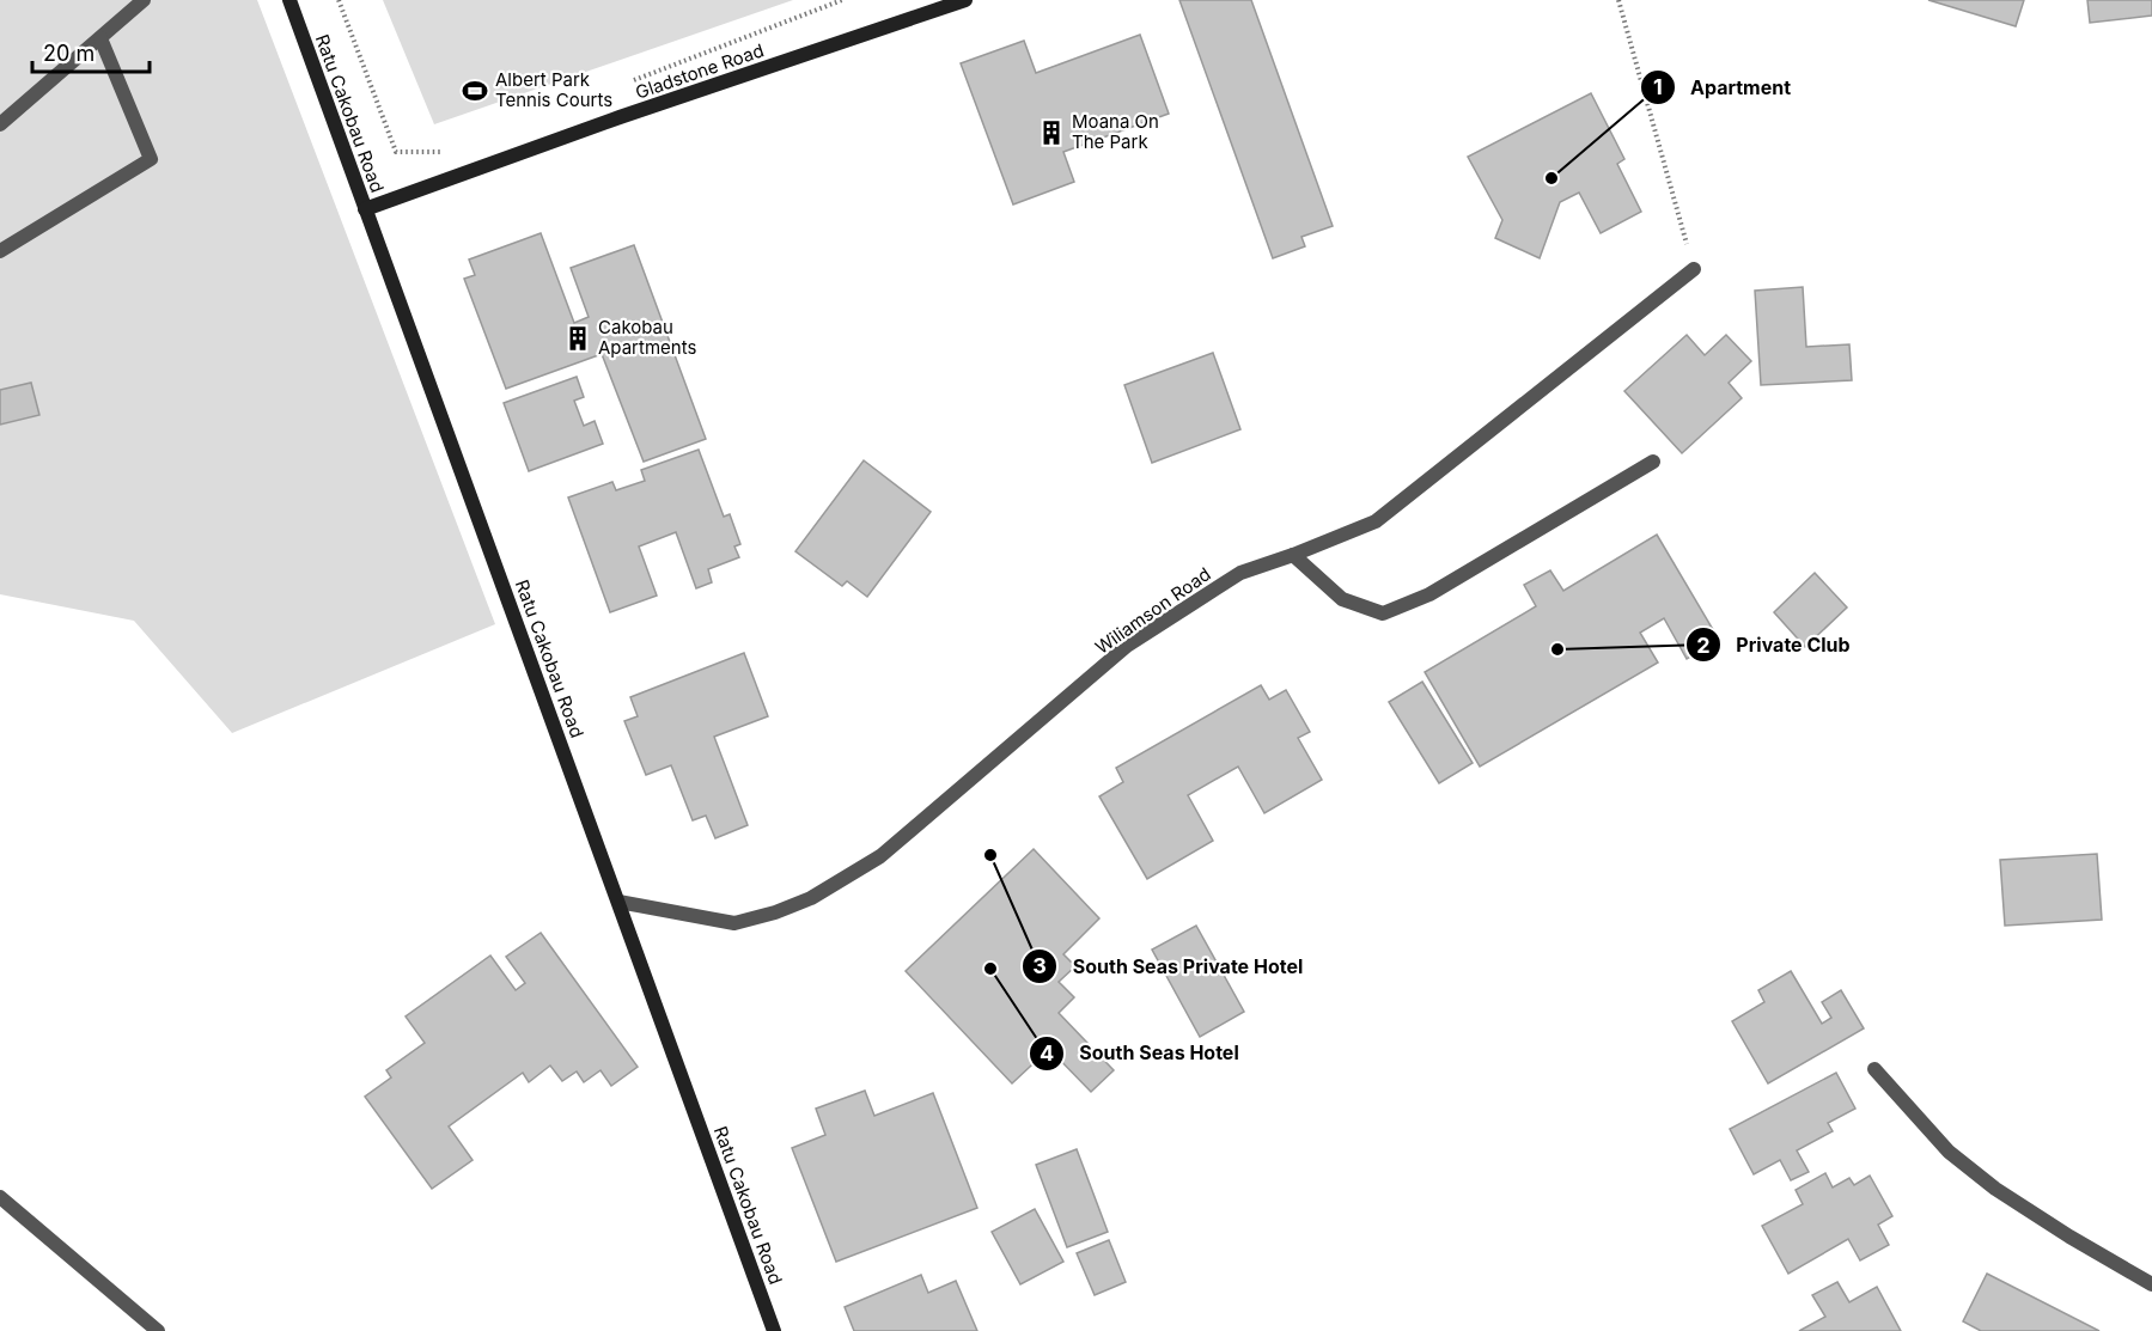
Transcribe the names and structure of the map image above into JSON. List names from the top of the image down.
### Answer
{
  "streets": {
    "main road": ["Gladstone Road", "Ratu Cakobau Road"],
    "street": ["Wiliamson Road"]
  },
  "crossings": [
    ["Gladstone Road", "Ratu Cakobau Road"],
    ["Ratu Cakobau Road", "Wiliamson Road"]
  ],
  "places": {
    "sports": ["Albert Park Tennis Courts"],
    "building": ["Moana On The Park", "Cakobau Apartments"],
    "other": [
      "Apartment",
      "Private Club",
      "South Seas Private Hotel",
      "South Seas Hotel"
    ]
  },
  "scale_bar": "20 m"
}
